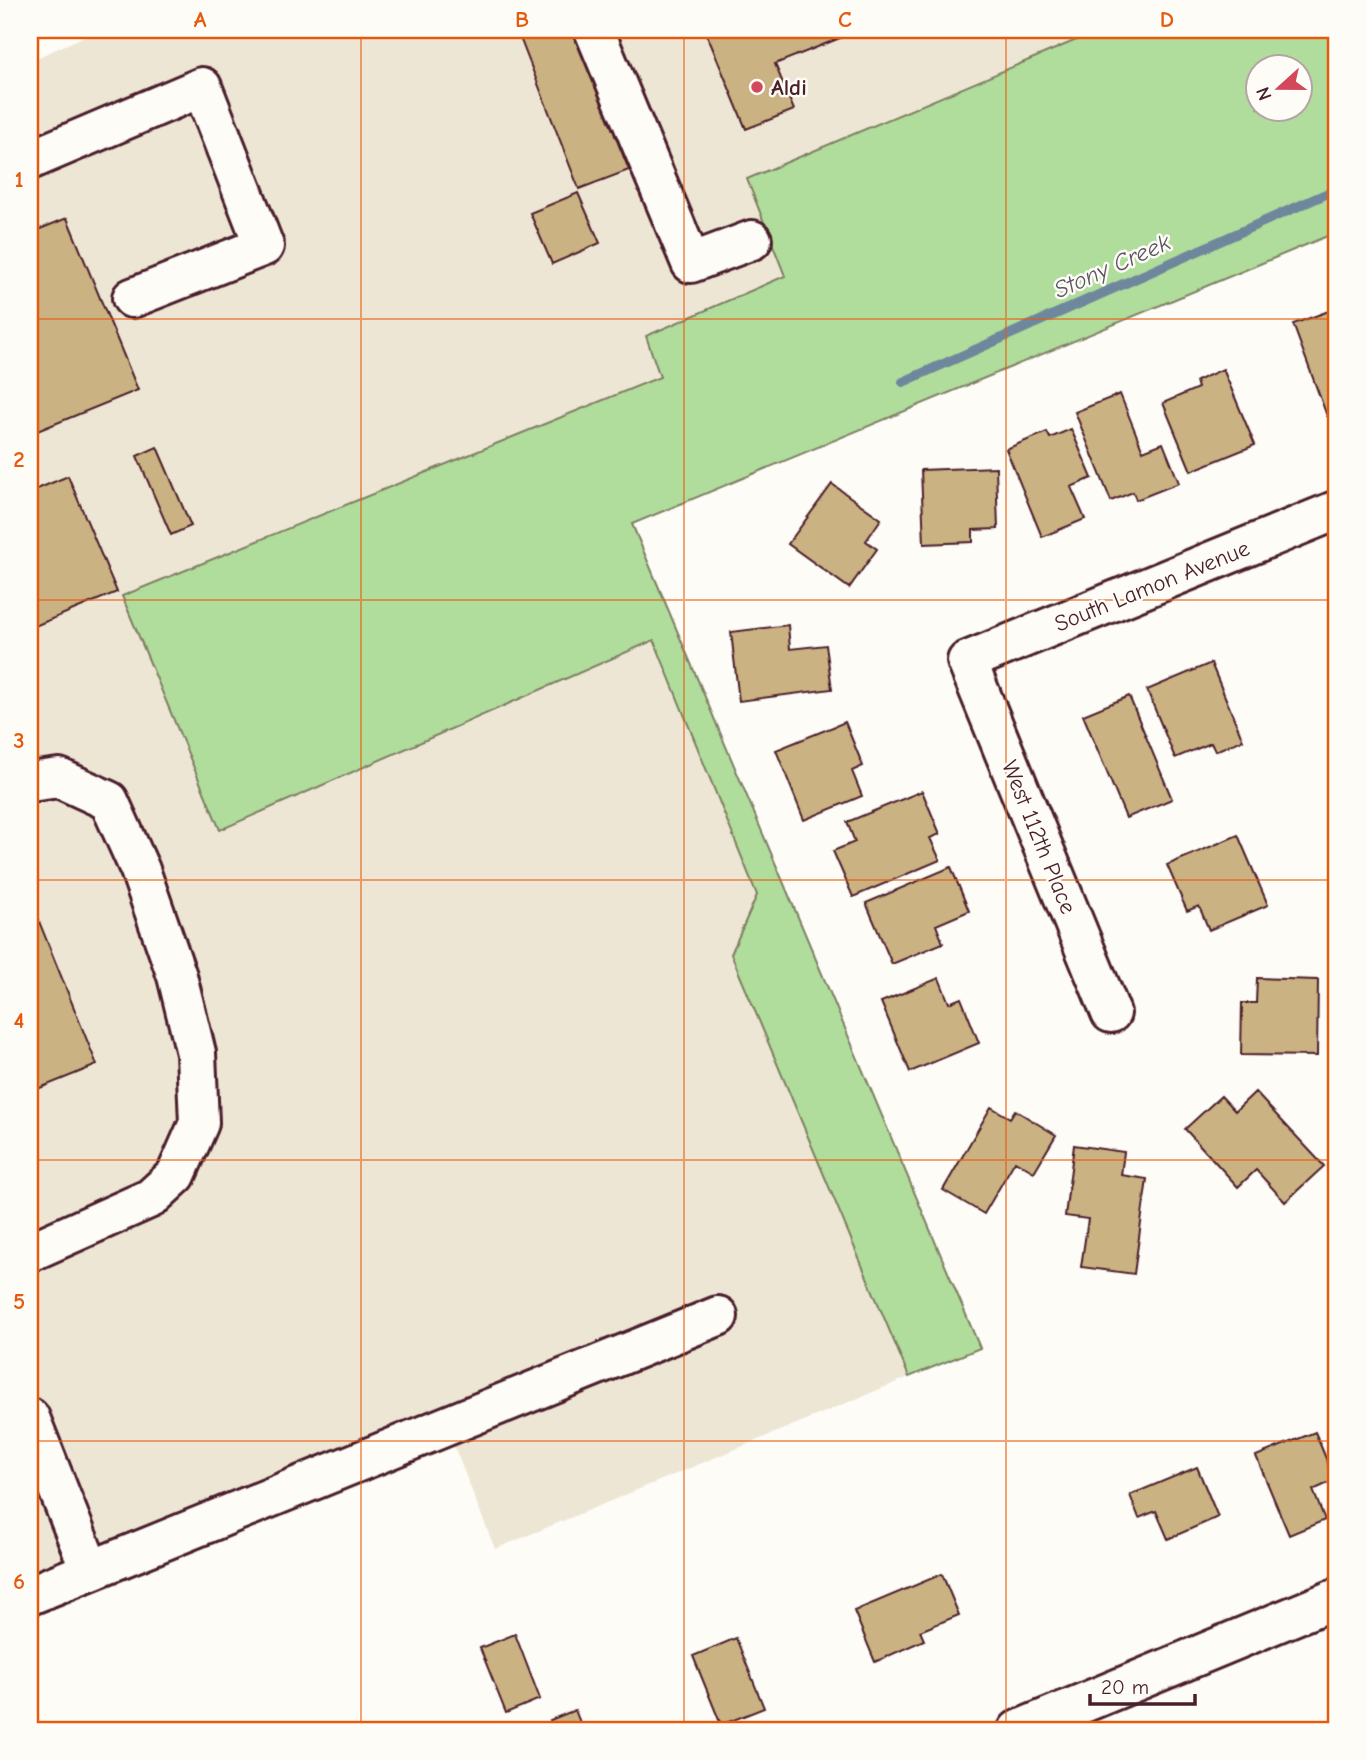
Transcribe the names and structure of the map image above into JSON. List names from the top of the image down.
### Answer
{
  "streets": {
    "street": ["South Lamon Avenue", "West 112th Place"]
  },
  "crossings": [
    ["South Lamon Avenue", "West 112th Place"]
  ],
  "water": ["Stony Creek"],
  "places": ["Aldi"],
  "scale_bar": "20 m",
  "north": "left",
  "grid": {
    "columns": [
      "A",
      "B",
      "C",
      "D"
    ],
    "rows": [
      "1",
      "2",
      "3",
      "4",
      "5",
      "6"
    ]
  }
}
